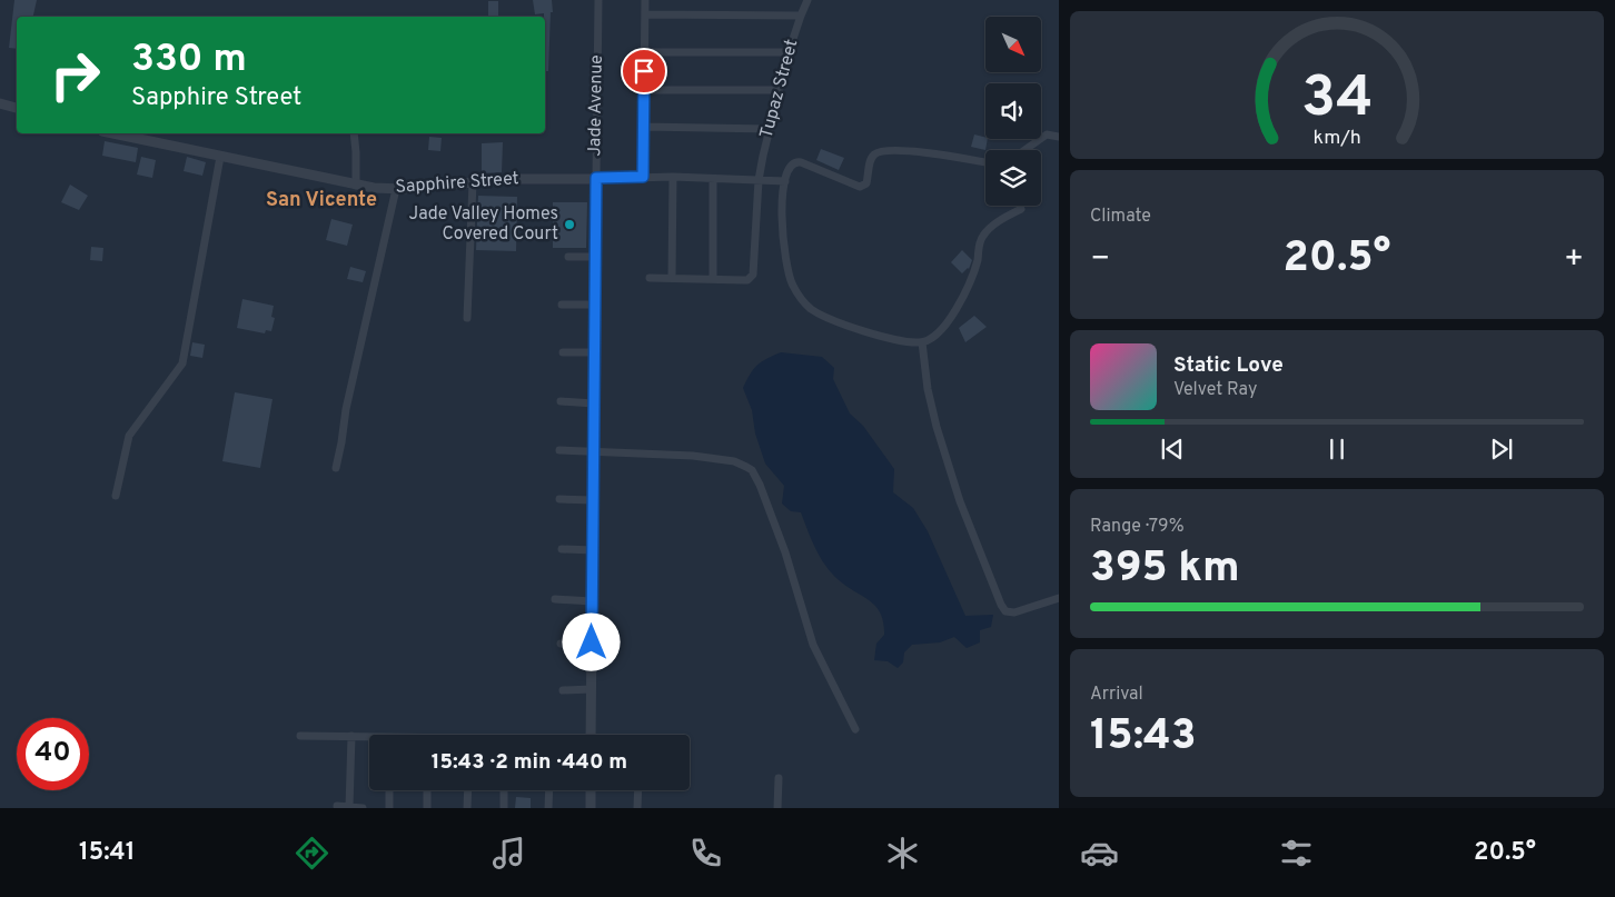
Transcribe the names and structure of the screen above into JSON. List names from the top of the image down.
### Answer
{
  "streets": {
    "street": ["Tupaz Street", "Jade Avenue", "Sapphire Street"]
  },
  "crossings": [
    ["Tupaz Street", "Sapphire Street"],
    ["Jade Avenue", "Sapphire Street"]
  ],
  "districts": ["San Vicente"],
  "places": ["Jade Valley Homes Covered Court"],
  "north": "bottom right",
  "page": {
    "turn": ["330 m", "Sapphire Street"],
    "tile": [
      "Climate",
      ["Range · 79%", "395 km"],
      ["Arrival", "15:43"]
    ],
    "heat": ["−", "20.5°", "+"],
    "song": ["Static Love", "Velvet Ray"],
    "limit": "40",
    "trip": "15:43 · 2 min · 440 m",
    "tabs": ["15:41", "20.5°"],
    "gauge": ["34", "km/h"]
  }
}
